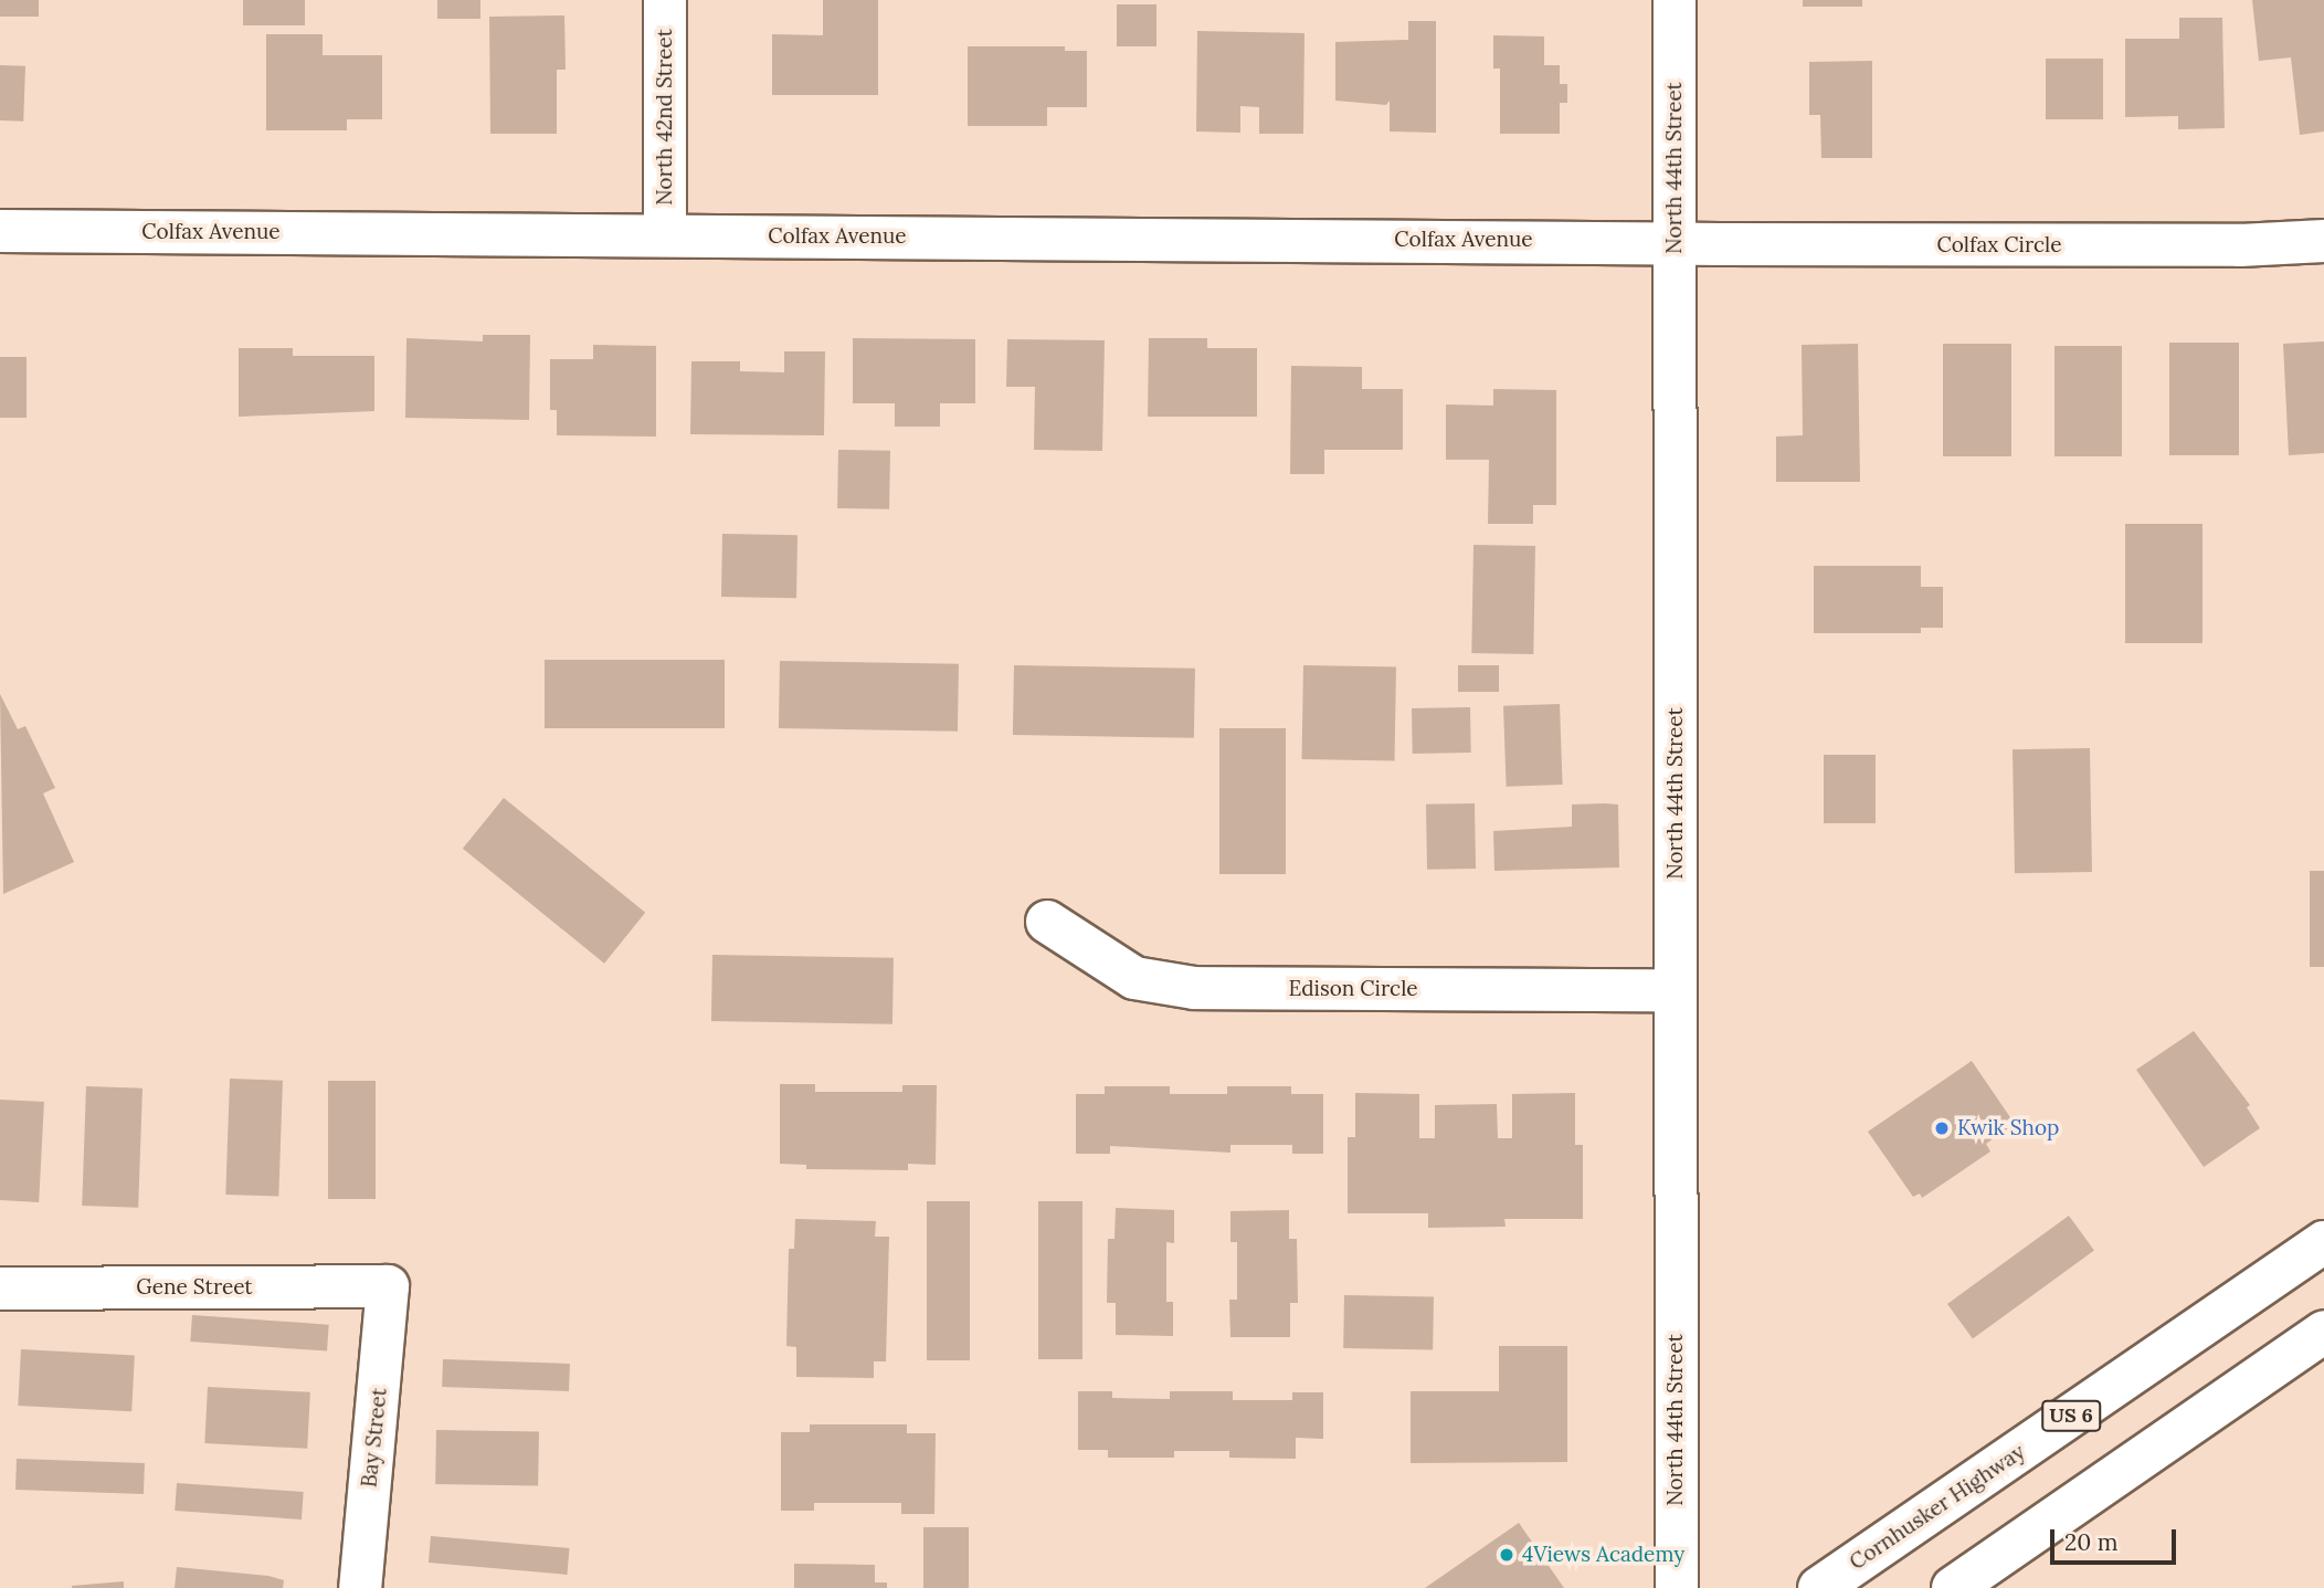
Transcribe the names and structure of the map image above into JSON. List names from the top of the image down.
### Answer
{
  "streets": {
    "street": [
      "North 42nd Street",
      "North 44th Street",
      "Colfax Avenue",
      "Colfax Circle",
      "Edison Circle",
      "Gene Street",
      "US 6",
      "Bay Street",
      "Cornhusker Highway"
    ]
  },
  "crossings": [
    ["North 42nd Street", "Colfax Avenue"],
    ["North 44th Street", "Colfax Avenue"],
    ["North 44th Street", "Colfax Circle"],
    ["North 44th Street", "Edison Circle"],
    ["Colfax Avenue", "Colfax Circle"],
    ["Gene Street", "Bay Street"]
  ],
  "places": ["Kwik Shop", "4Views Academy"],
  "scale_bar": "20 m"
}
